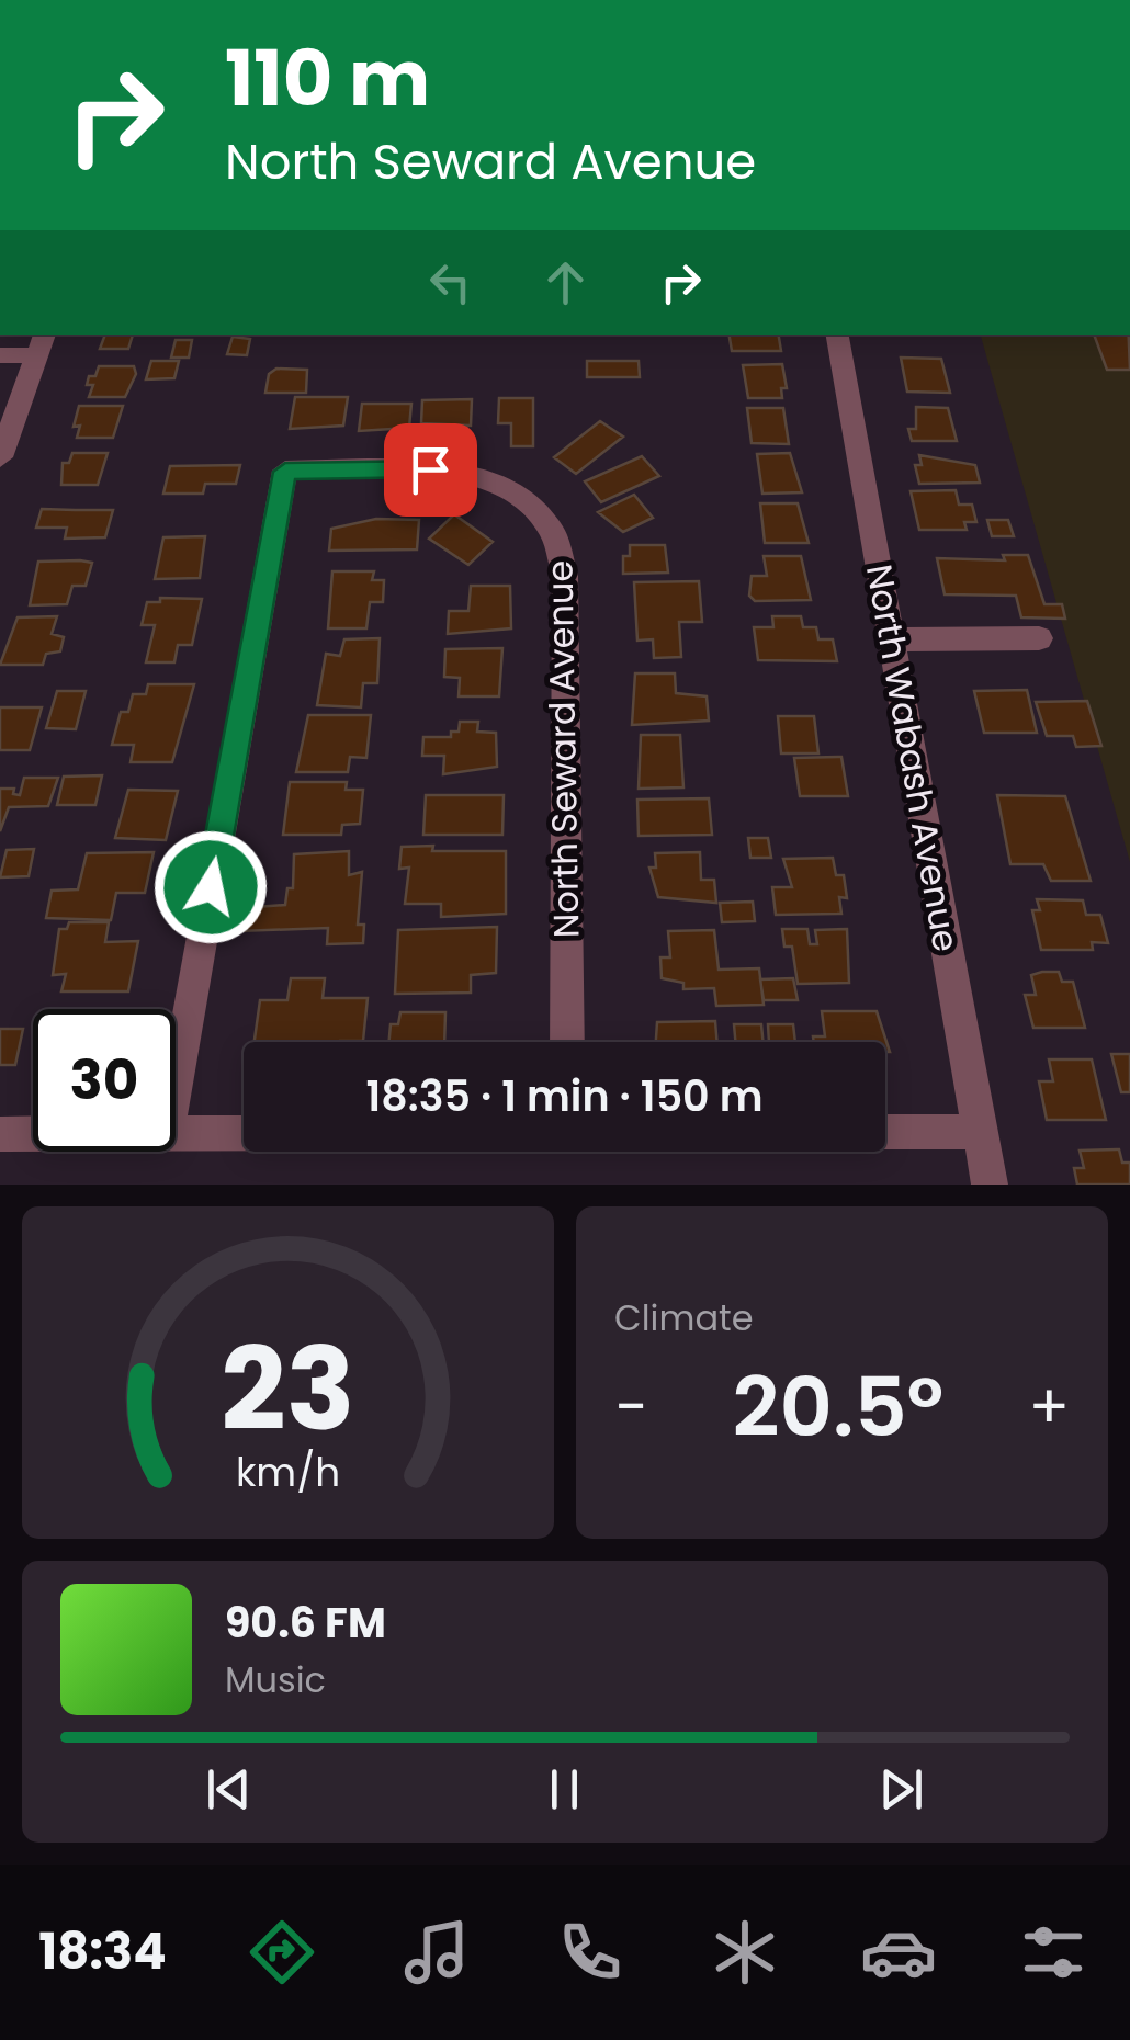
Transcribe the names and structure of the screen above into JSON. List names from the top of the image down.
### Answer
{
  "streets": {
    "street": ["North Seward Avenue", "North Wabash Avenue"]
  },
  "page": {
    "turn": ["110 m", "North Seward Avenue"],
    "limit": "30",
    "trip": "18:35 · 1 min · 150 m",
    "tile": "Climate",
    "heat": ["−", "20.5°", "+"],
    "song": ["90.6 FM", "Music"],
    "tabs": "18:34",
    "gauge": ["23", "km/h"]
  }
}
